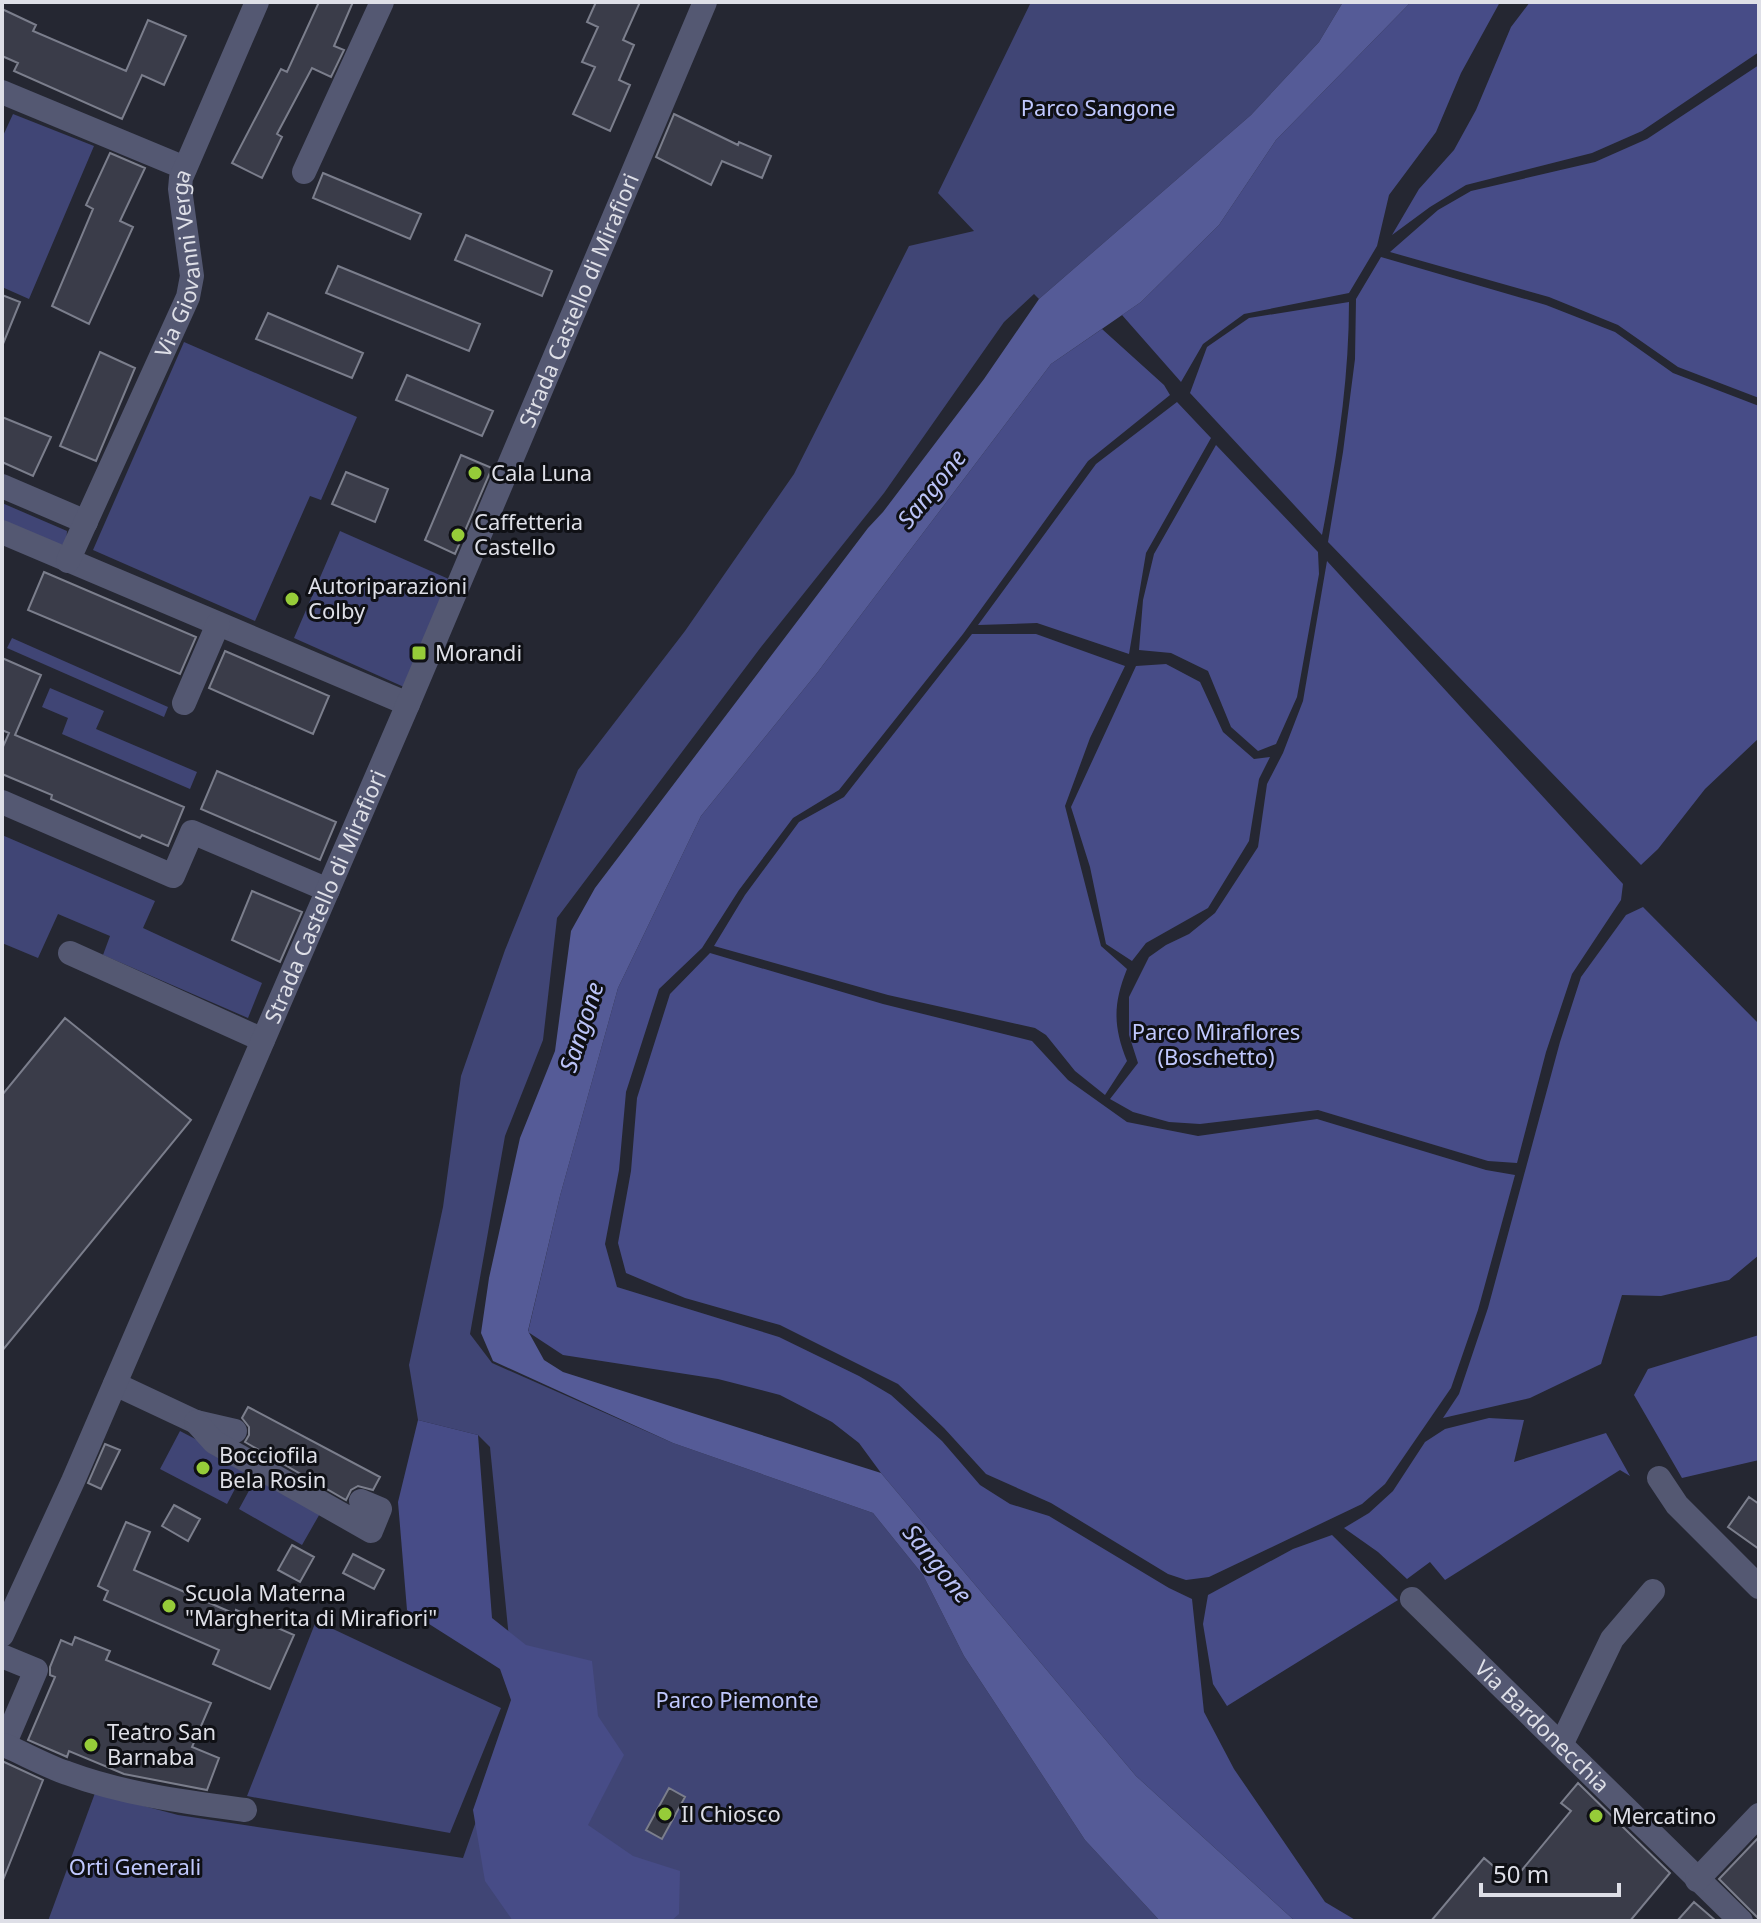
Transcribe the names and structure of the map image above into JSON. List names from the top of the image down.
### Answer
{
  "streets": {
    "street": ["Via Giovanni Verga", "Strada Castello di Mirafiori", "Via Bardonecchia"]
  },
  "water": ["Sangone"],
  "parks": [
    "Parco Sangone",
    "Parco Miraflores (Boschetto)",
    "Parco Piemonte",
    "Orti Generali"
  ],
  "places": {
    "other": [
      "Cala Luna",
      "Caffetteria Castello",
      "Autoriparazioni Colby",
      "Bocciofila Bela Rosin",
      "Scuola Materna \"Margherita di Mirafiori\"",
      "Teatro San Barnaba",
      "Il Chiosco",
      "Mercatino"
    ],
    "transit": ["Morandi"]
  },
  "scale_bar": "50 m"
}
